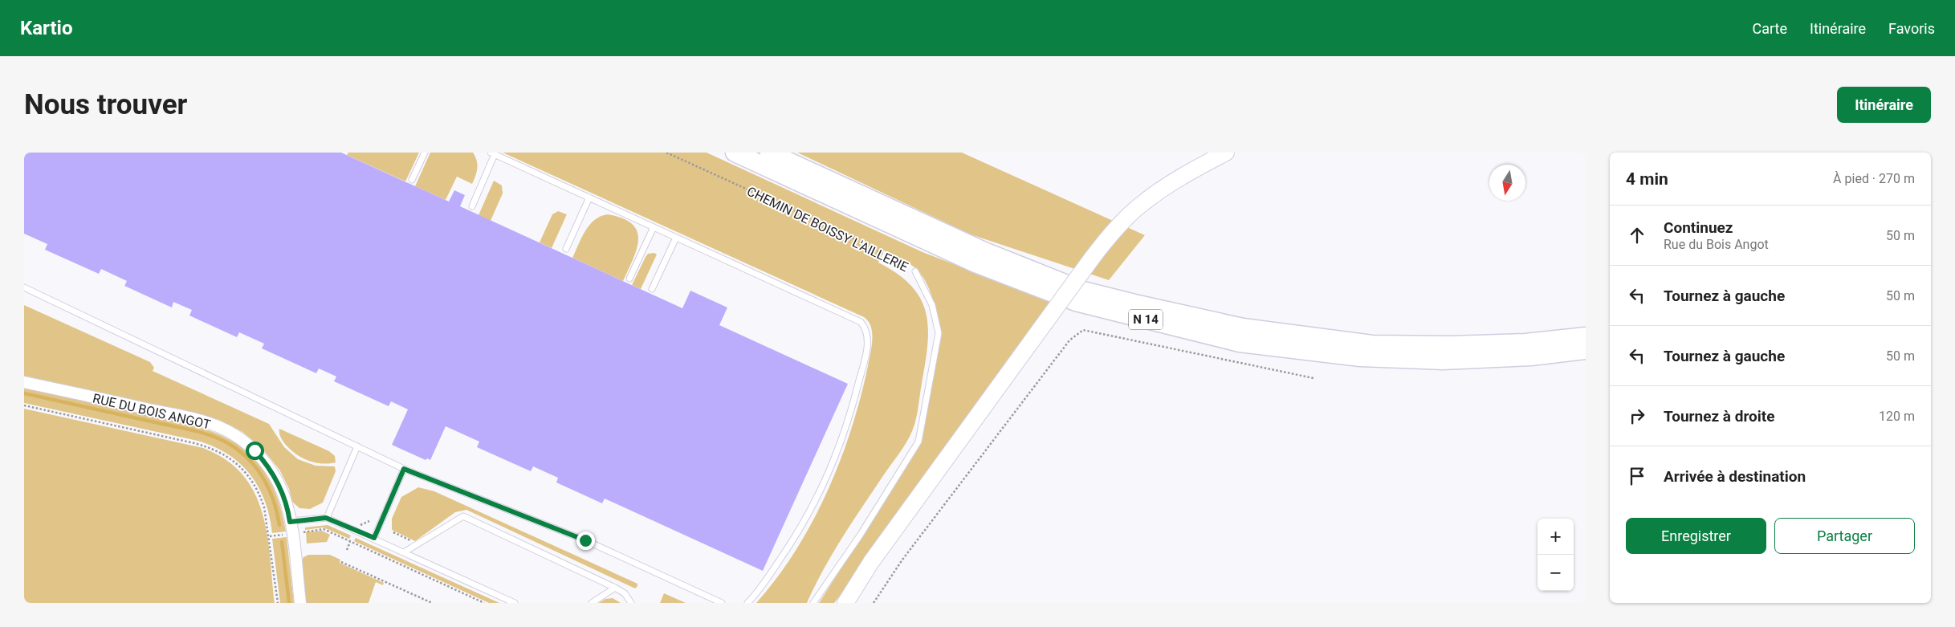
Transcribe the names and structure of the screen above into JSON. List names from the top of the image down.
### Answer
{
  "streets": {
    "highway": ["N 14"],
    "street": ["RUE DU BOIS ANGOT"],
    "lane": ["CHEMIN DE BOISSY L'AILLERIE"]
  },
  "north": "bottom",
  "page": {
    "header": "Kartio",
    "nav": ["Carte", "Itinéraire", "Favoris"],
    "buttons": [
      "Itinéraire",
      ["Enregistrer", "Partager"]
    ],
    "title": "Nous trouver",
    "heading": ["4 min", "À pied · 270 m"],
    "list": [
      ["Continuez", "Rue du Bois Angot", "50 m"],
      ["Tournez à gauche", "50 m"],
      ["Tournez à gauche", "50 m"],
      ["Tournez à droite", "120 m"],
      "Arrivée à destination"
    ],
    "map_buttons": ["+", "−"]
  }
}
